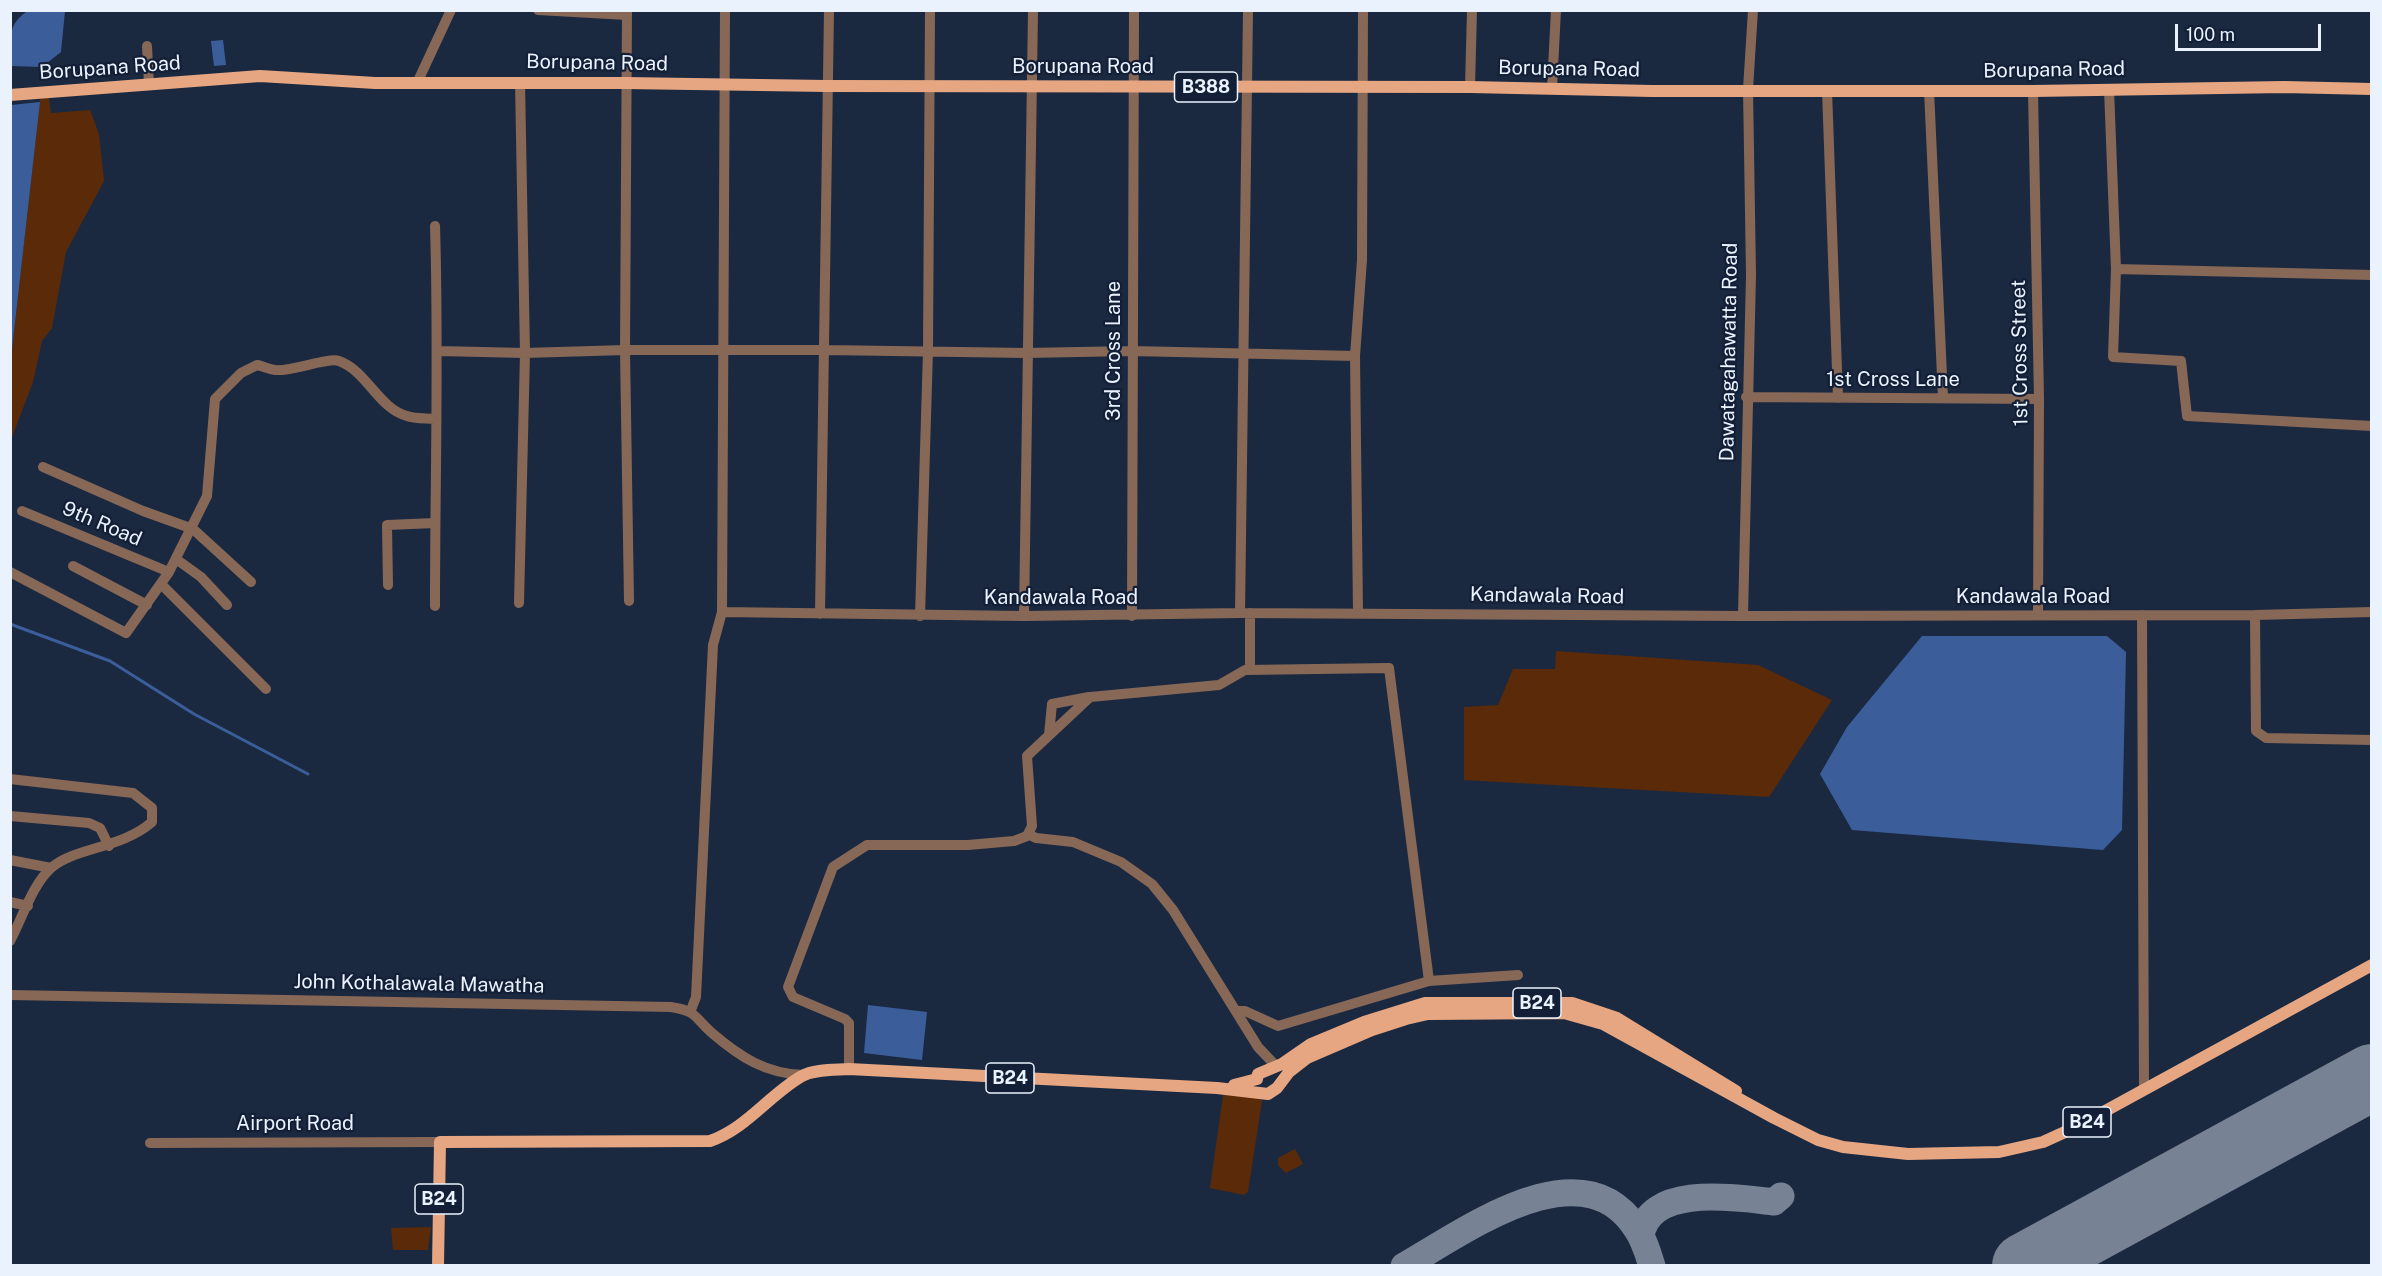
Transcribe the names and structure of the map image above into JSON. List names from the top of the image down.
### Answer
{
  "streets": {
    "main road": ["Borupana Road", "B388", "B24"],
    "street": [
      "3rd Cross Lane",
      "Dawatagahawatta Road",
      "1st Cross Street",
      "1st Cross Lane",
      "9th Road",
      "Kandawala Road",
      "John Kothalawala Mawatha",
      "Airport Road"
    ]
  },
  "crossings": [
    ["Borupana Road", "3rd Cross Lane"],
    ["Borupana Road", "Dawatagahawatta Road"],
    ["Borupana Road", "1st Cross Street"],
    ["3rd Cross Lane", "Kandawala Road"],
    ["Dawatagahawatta Road", "1st Cross Lane"],
    ["Dawatagahawatta Road", "Kandawala Road"],
    ["1st Cross Street", "1st Cross Lane"],
    ["1st Cross Street", "Kandawala Road"],
    ["B24", "Airport Road"]
  ],
  "scale_bar": "100 m"
}
